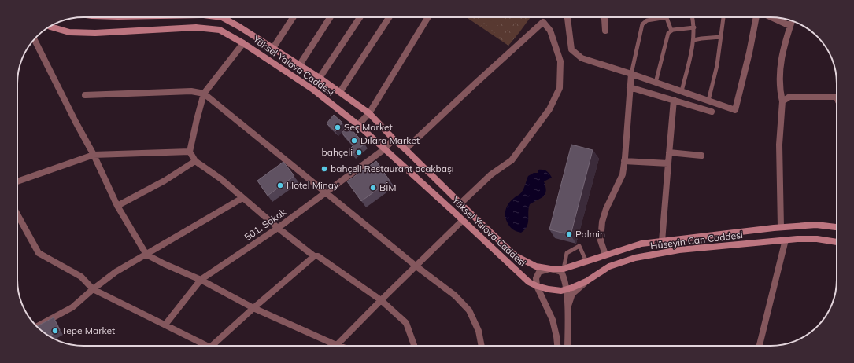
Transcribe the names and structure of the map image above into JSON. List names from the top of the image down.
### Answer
{
  "streets": {
    "main road": ["Yüksel Yalova Caddesi", "Hüseyin Can Caddesi"],
    "street": ["501. Sokak"]
  },
  "crossings": [
    ["Yüksel Yalova Caddesi", "501. Sokak"],
    ["Yüksel Yalova Caddesi", "Hüseyin Can Caddesi"]
  ],
  "places": [
    "Seç Market",
    "Dilara Market",
    "bahçeli",
    "bahçeli Restaurant ocakbaşı",
    "Hotel Minay",
    "BİM",
    "Palmin",
    "Tepe Market"
  ]
}
